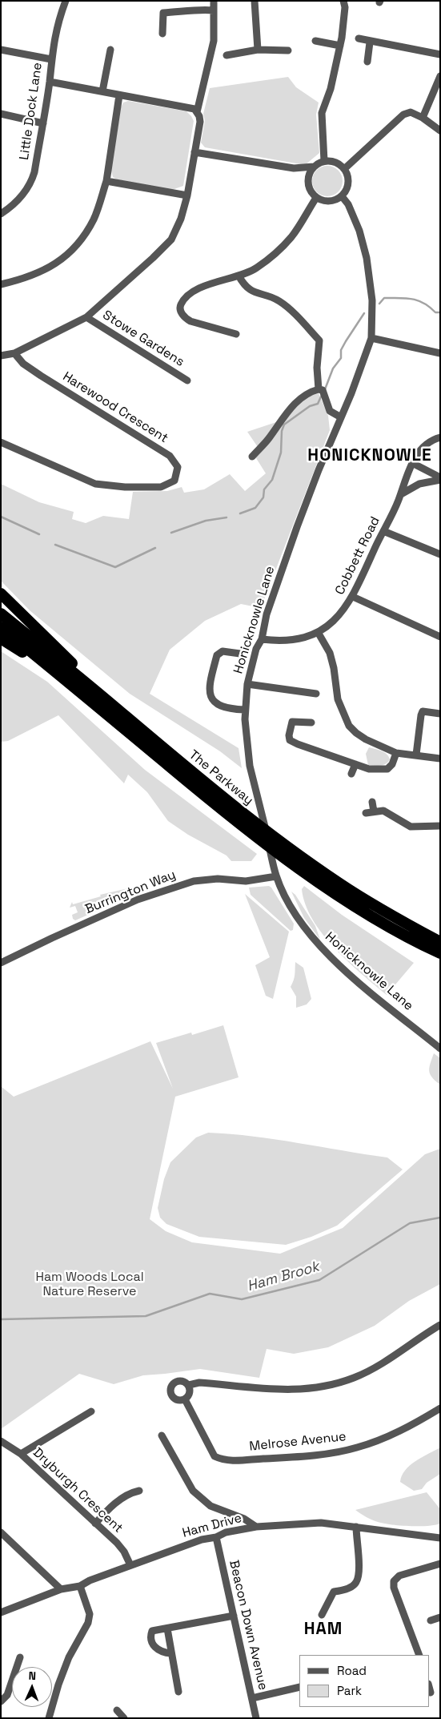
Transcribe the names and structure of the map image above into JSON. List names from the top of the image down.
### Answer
{
  "streets": {
    "highway": ["The Parkway"],
    "street": [
      "Little Dock Lane",
      "Stowe Gardens",
      "Harewood Crescent",
      "Cobbett Road",
      "Honicknowle Lane",
      "Burrington Way",
      "Melrose Avenue",
      "Dryburgh Crescent",
      "Ham Drive",
      "Beacon Down Avenue"
    ]
  },
  "crossings": [
    ["Cobbett Road", "Honicknowle Lane"],
    ["Honicknowle Lane", "Burrington Way"],
    ["Dryburgh Crescent", "Ham Drive"],
    ["Ham Drive", "Beacon Down Avenue"]
  ],
  "districts": ["HONICKNOWLE", "HAM"],
  "water": ["Ham Brook"],
  "parks": ["Ham Woods Local Nature Reserve"],
  "legend": ["Road", "Park"],
  "north": "top"
}
